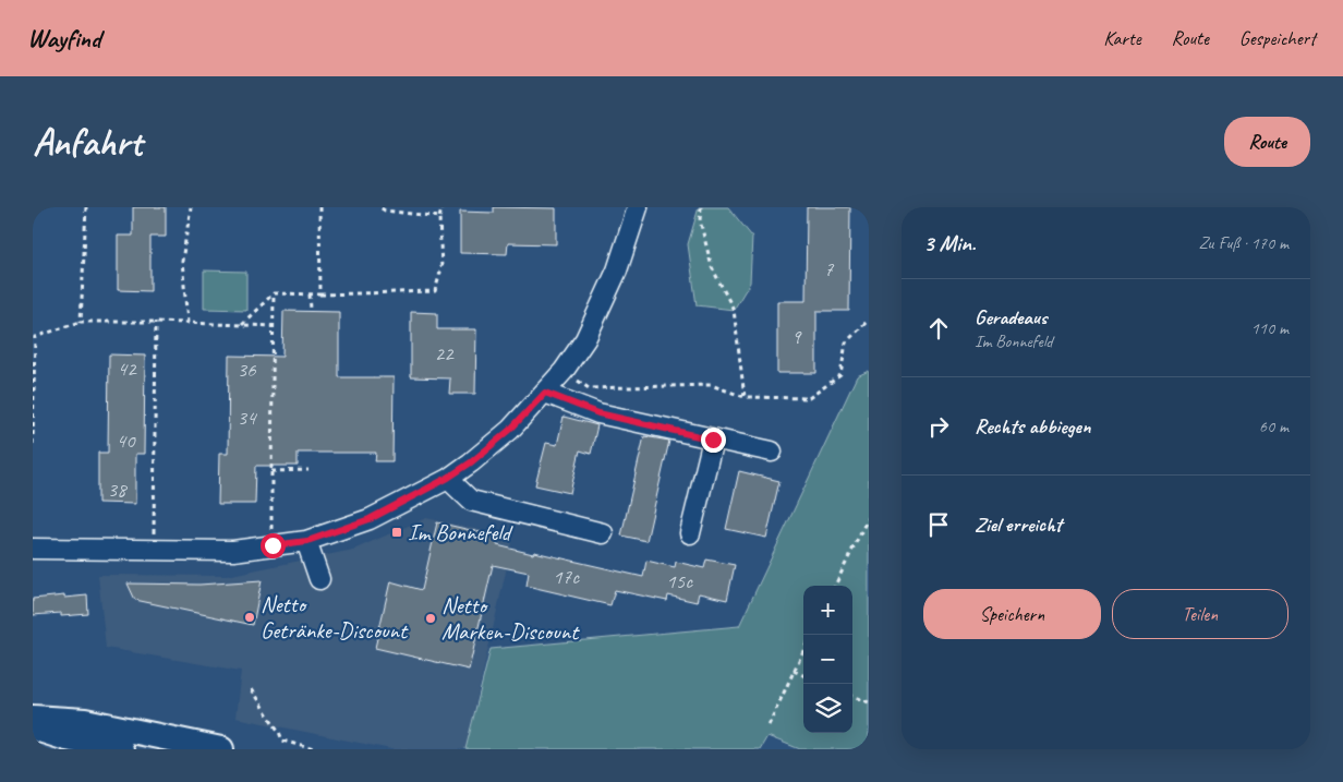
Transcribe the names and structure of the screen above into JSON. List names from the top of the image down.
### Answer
{
  "places": {
    "transit": ["Im Bonnefeld"],
    "other": ["Netto Getränke-Discount", "Netto Marken-Discount"]
  },
  "house_numbers": [
    "7",
    "9",
    "22",
    "42",
    "36",
    "34",
    "40",
    "38",
    "17c",
    "15c"
  ],
  "page": {
    "header": "Wayfind",
    "nav": ["Karte", "Route", "Gespeichert"],
    "buttons": [
      "Route",
      ["Speichern", "Teilen"]
    ],
    "title": "Anfahrt",
    "heading": ["3 Min.", "Zu Fuß · 170 m"],
    "list": [
      ["Geradeaus", "Im Bonnefeld", "110 m"],
      ["Rechts abbiegen", "60 m"],
      "Ziel erreicht"
    ],
    "map_buttons": ["+", "−"]
  }
}
